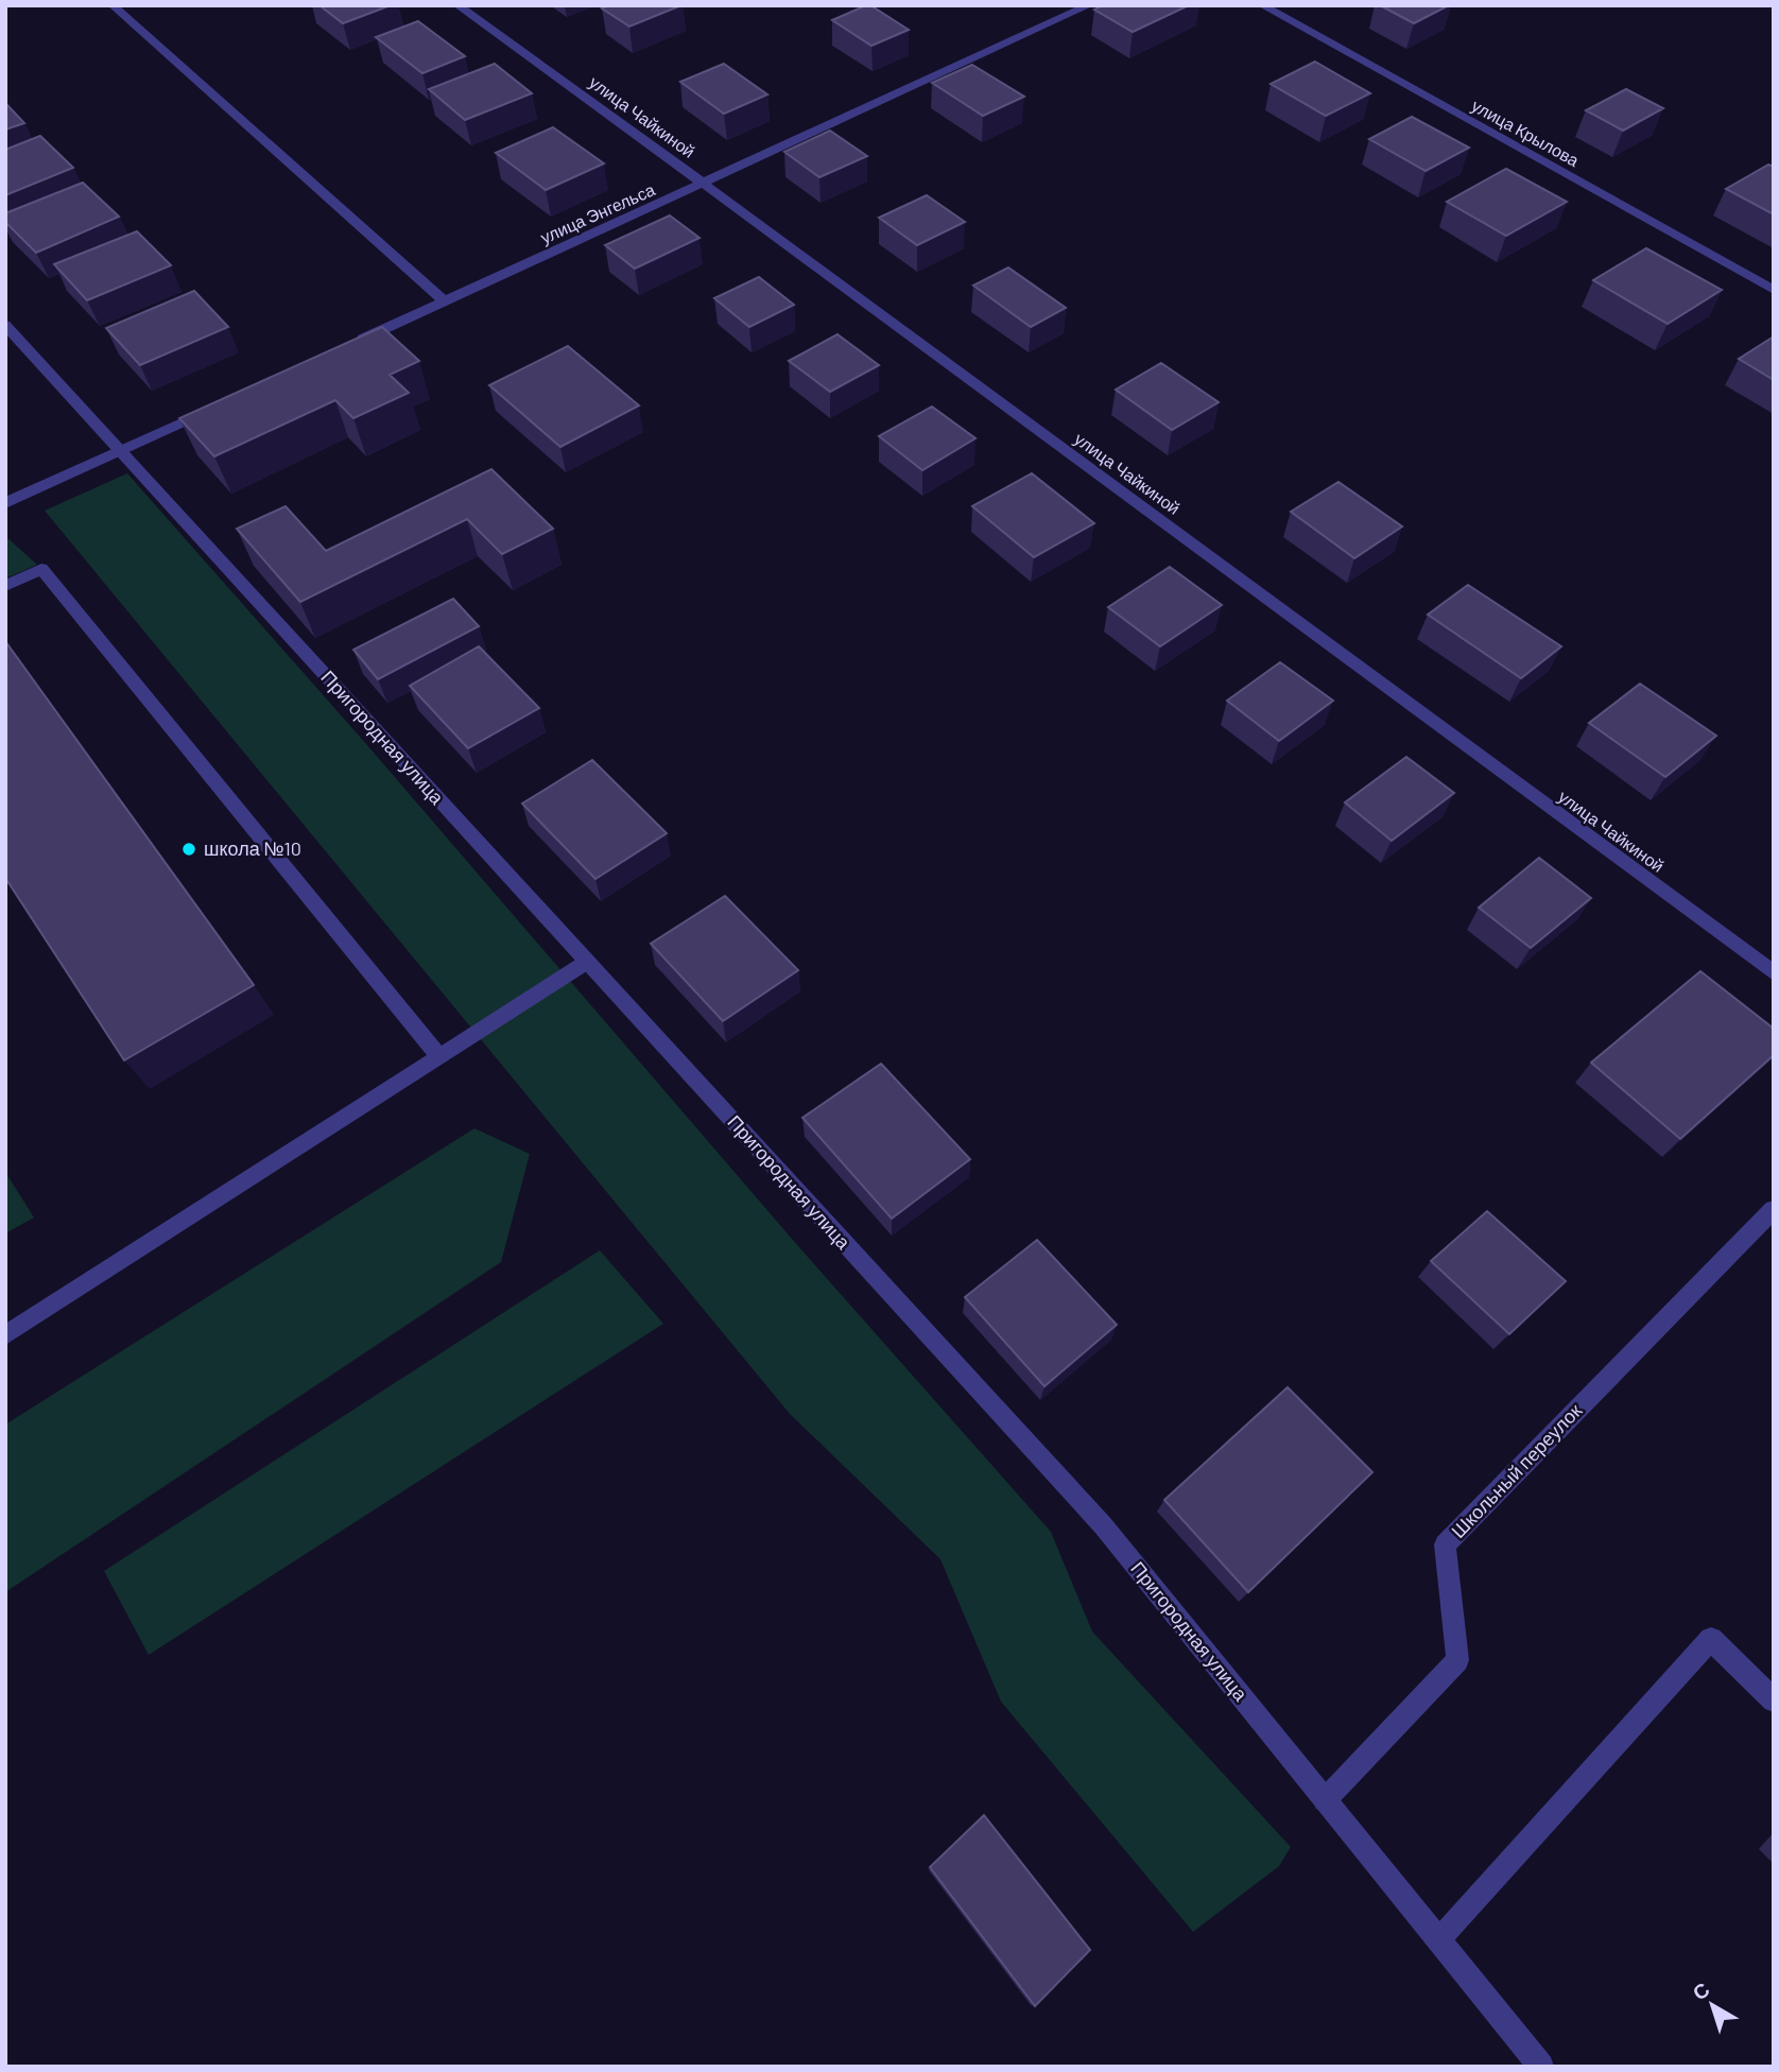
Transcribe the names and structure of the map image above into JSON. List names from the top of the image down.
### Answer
{
  "streets": {
    "street": [
      "улица Чайкиной",
      "улица Крылова",
      "улица Энгельса",
      "Пригородная улица",
      "Школьный переулок"
    ]
  },
  "crossings": [
    ["улица Чайкиной", "улица Энгельса"],
    ["Пригородная улица", "Школьный переулок"]
  ],
  "places": ["школа №10"],
  "north": "top left"
}
